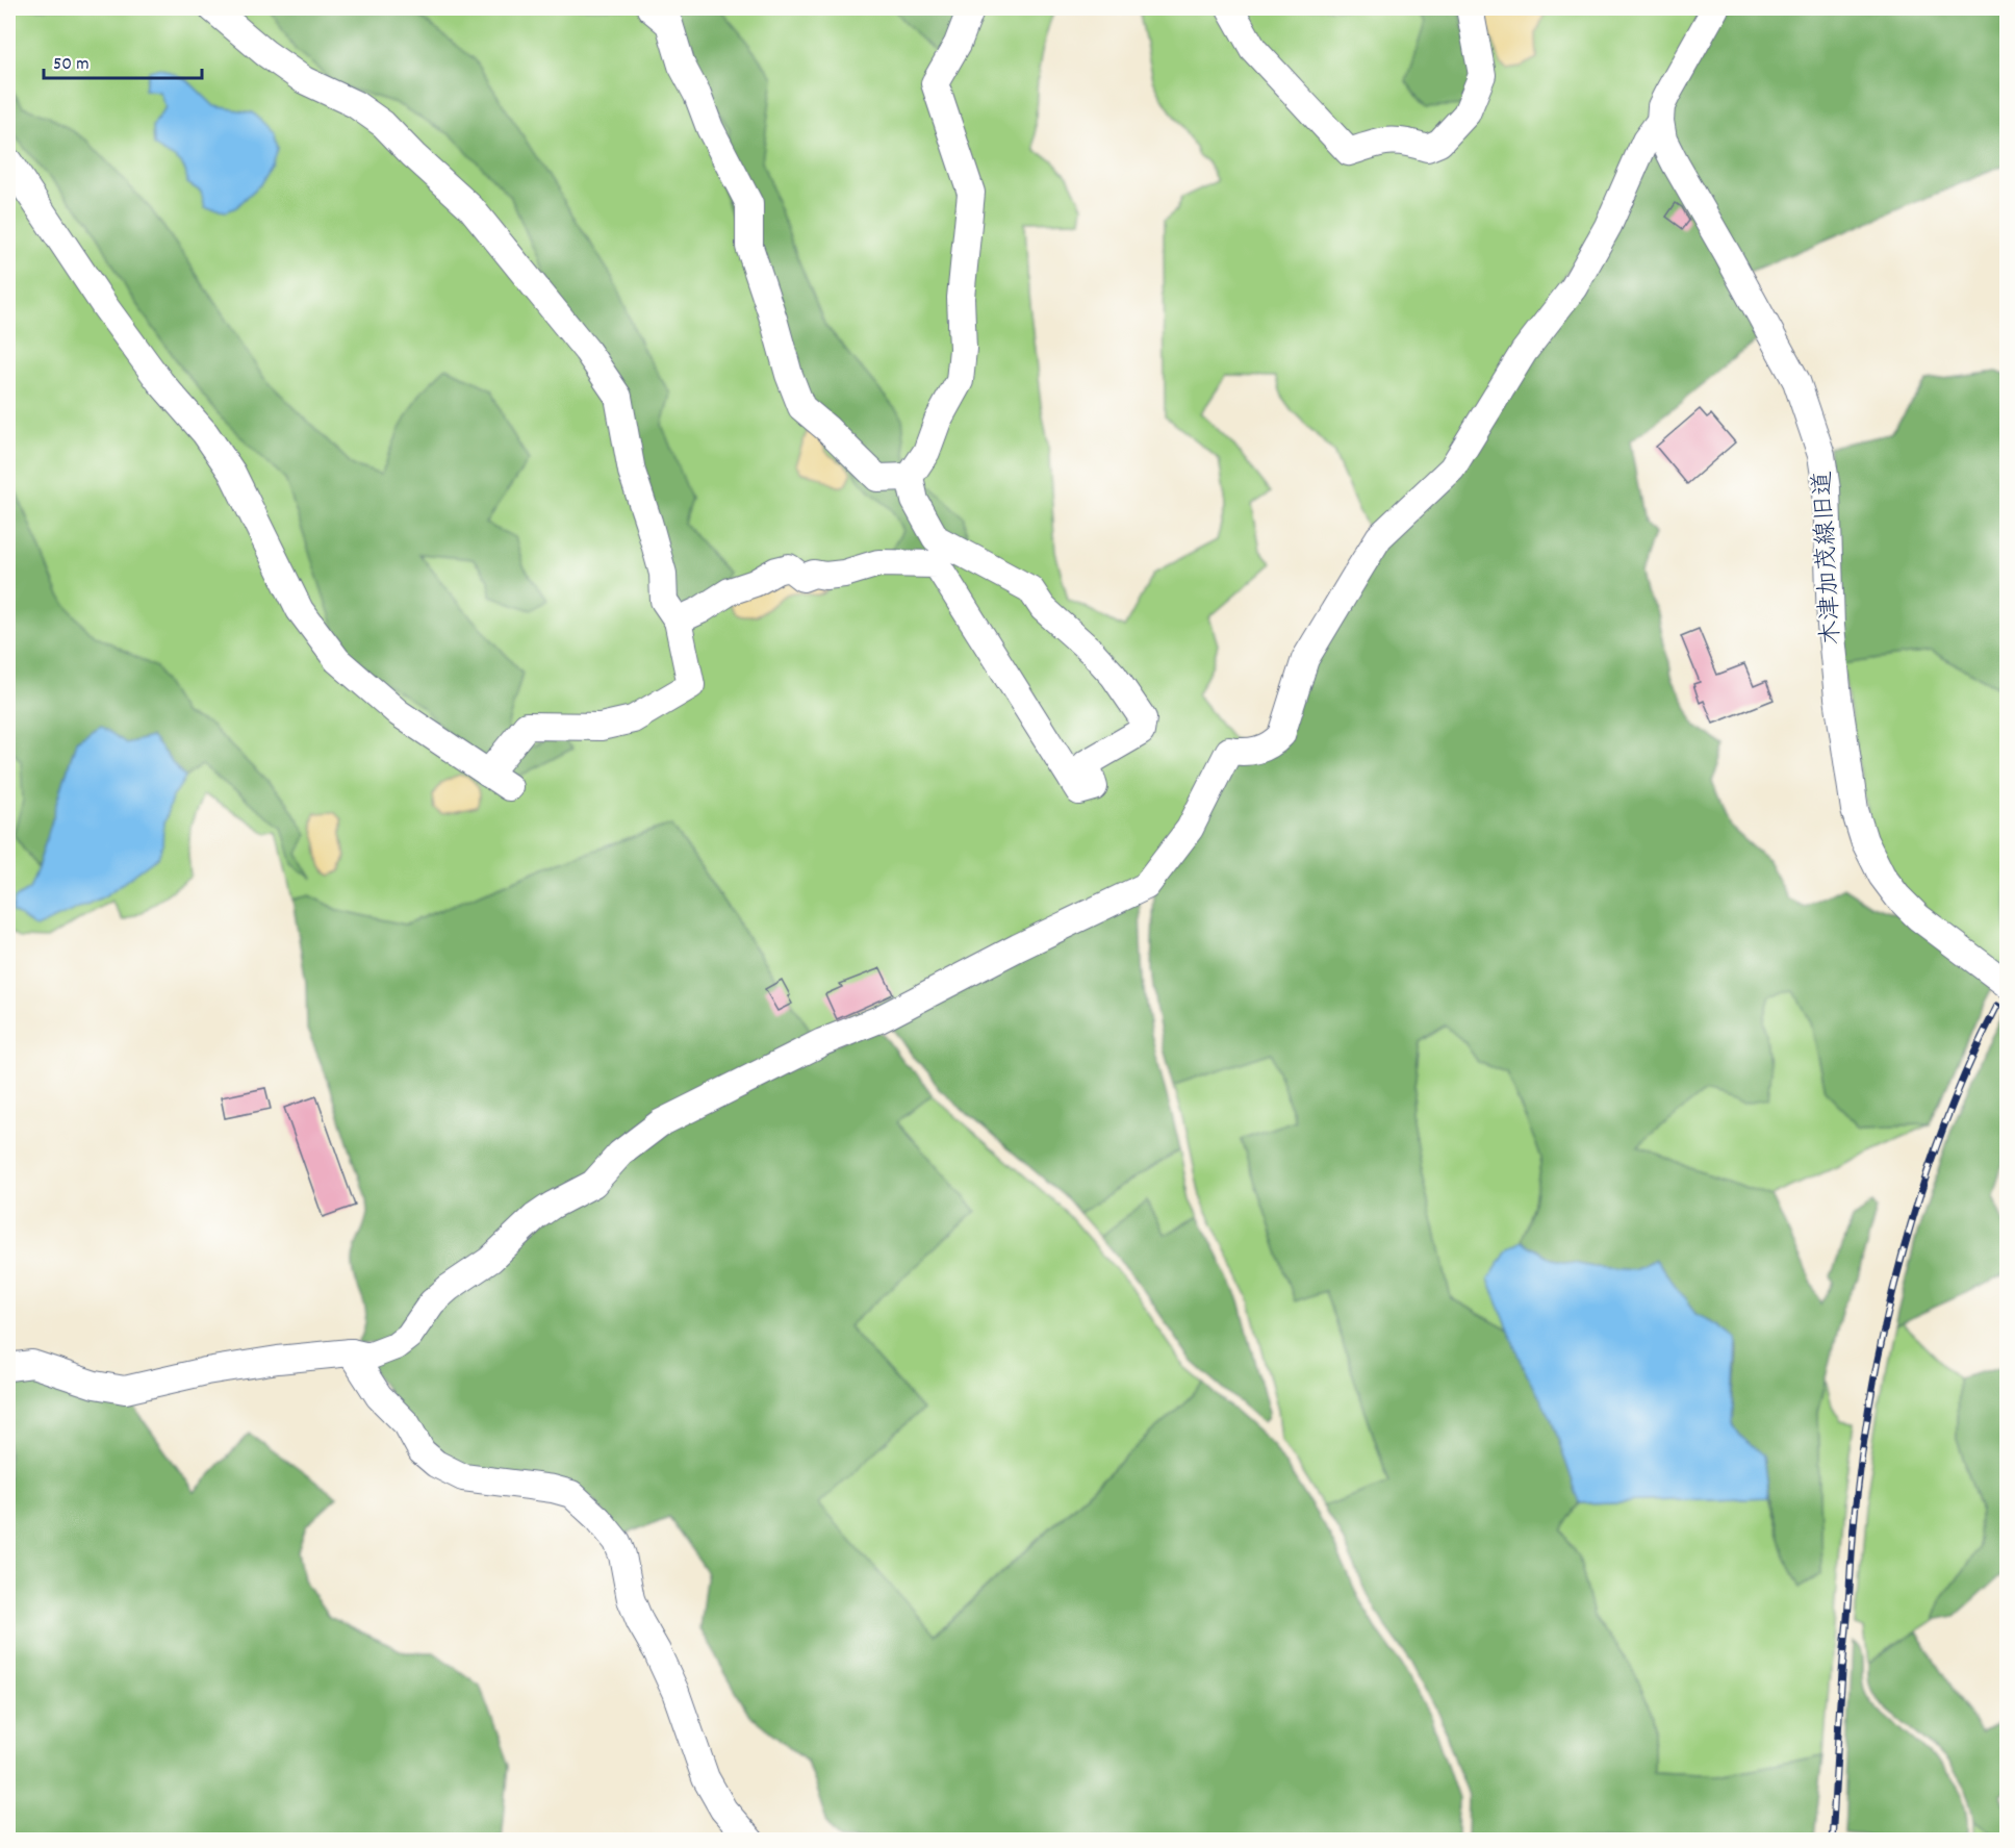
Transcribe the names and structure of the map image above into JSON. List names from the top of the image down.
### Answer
{
  "streets": {
    "street": ["木津加茂線旧道"]
  },
  "scale_bar": "50 m"
}
